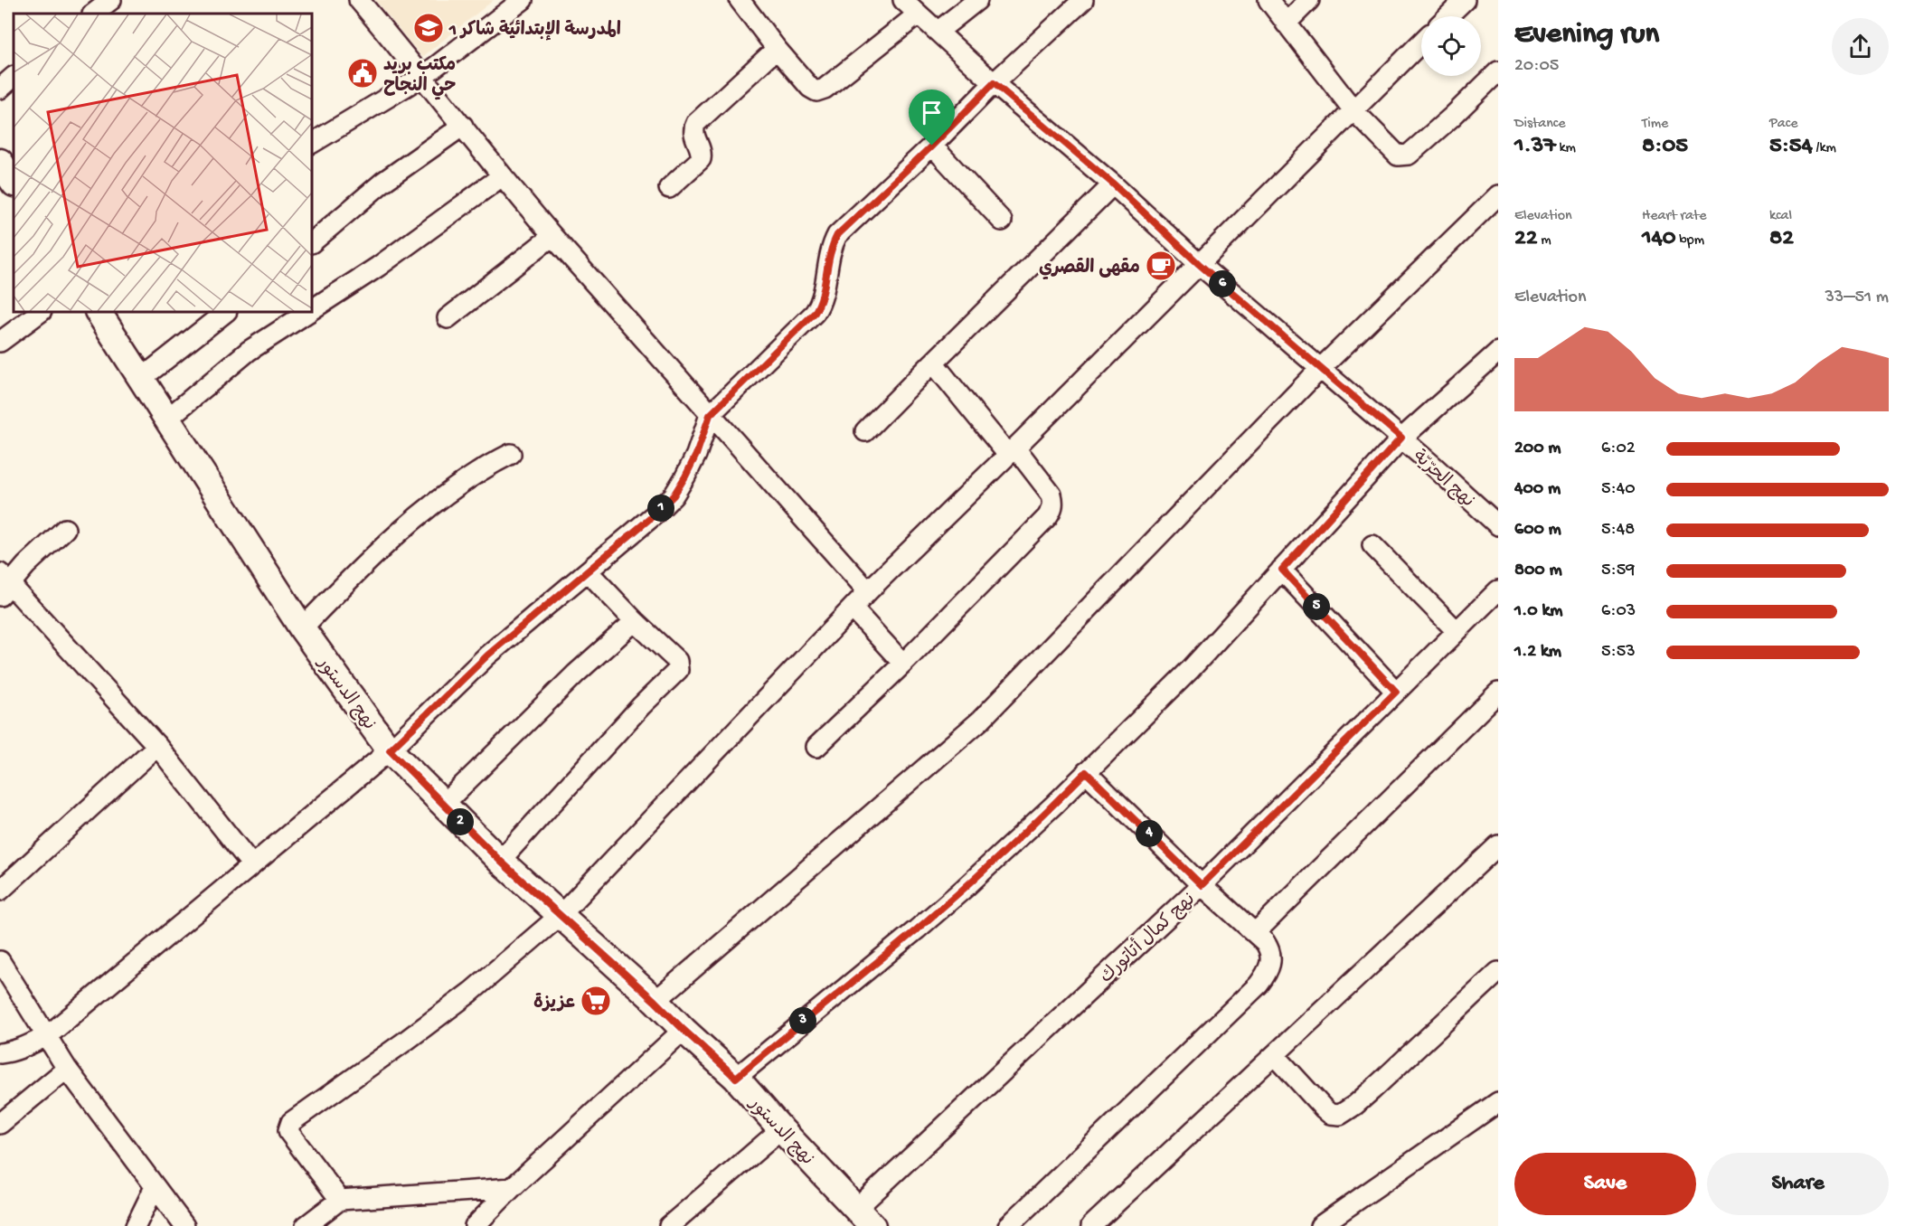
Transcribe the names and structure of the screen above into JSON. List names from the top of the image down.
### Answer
{
  "streets": {
    "street": ["نهج الحرّيّة", "نهج الدستور", "نهج كمال أتاتورك"]
  },
  "crossings": [
    ["نهج الدستور", "نهج كمال أتاتورك"]
  ],
  "places": {
    "school or university": ["المدرسة الإبتدائية شاكر 1"],
    "public building": ["مكتب بريد حي النجاح"],
    "cafe": ["مقهى القصري"],
    "supermarket": ["عزيزة"]
  },
  "page": {
    "heading": ["Evening run", "20:05"],
    "stats": [
      ["Distance", "1.37 km"],
      ["Time", "8:05"],
      ["Pace", "5:54 /km"],
      ["Elevation", "22 m"],
      ["Heart rate", "140 bpm"],
      ["kcal", "82"]
    ],
    "pins": [
      "6",
      "1",
      "5",
      "2",
      "4",
      "3"
    ],
    "chart": ["Elevation", "33–51 m"],
    "list": [
      {
        "name": "200 m",
        "note": "6:02"
      },
      {
        "name": "400 m",
        "note": "5:40"
      },
      {
        "name": "600 m",
        "note": "5:48"
      },
      {
        "name": "800 m",
        "note": "5:59"
      },
      {
        "name": "1.0 km",
        "note": "6:03"
      },
      {
        "name": "1.2 km",
        "note": "5:53"
      }
    ],
    "buttons": ["Save", "Share"]
  }
}
